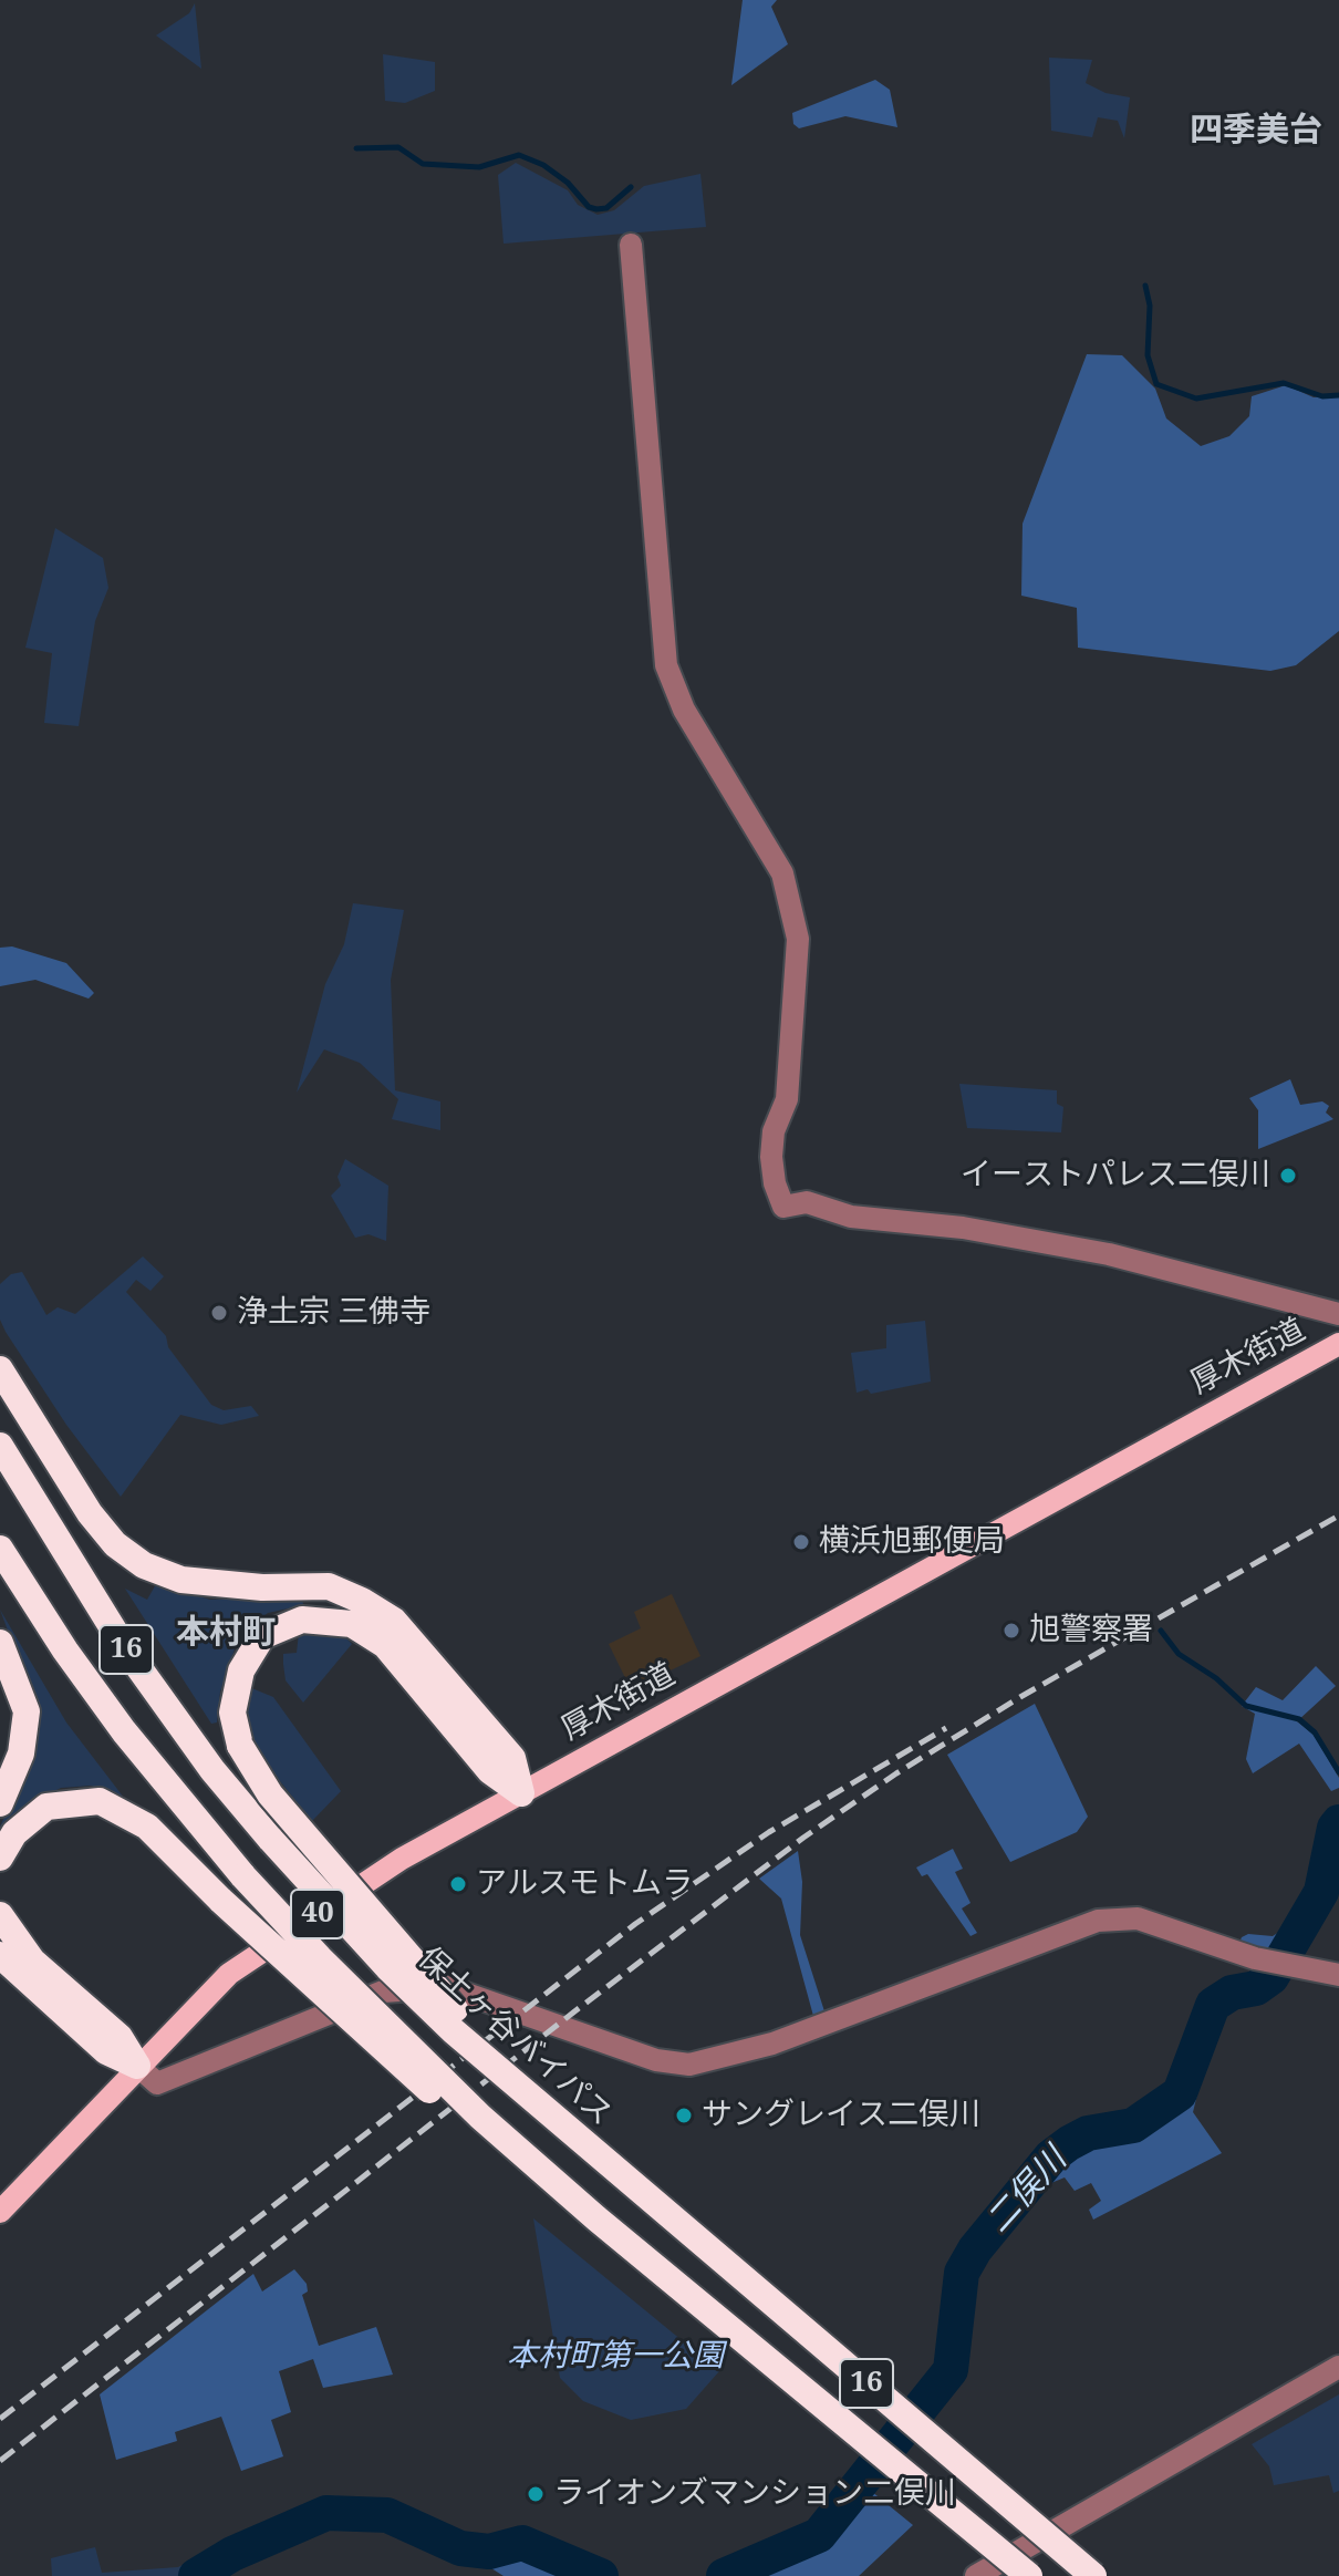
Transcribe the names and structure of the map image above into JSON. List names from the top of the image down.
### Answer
{
  "streets": {
    "highway": ["16", "保土ヶ谷バイパス"],
    "main road": ["厚木街道", "40"]
  },
  "districts": ["四季美台", "本村町"],
  "water": ["二俣川"],
  "parks": ["本村町第一公園"],
  "places": [
    "イーストパレス二俣川",
    "浄土宗 三佛寺",
    "横浜旭郵便局",
    "旭警察署",
    "アルスモトムラ",
    "サングレイス二俣川",
    "ライオンズマンション二俣川"
  ]
}
